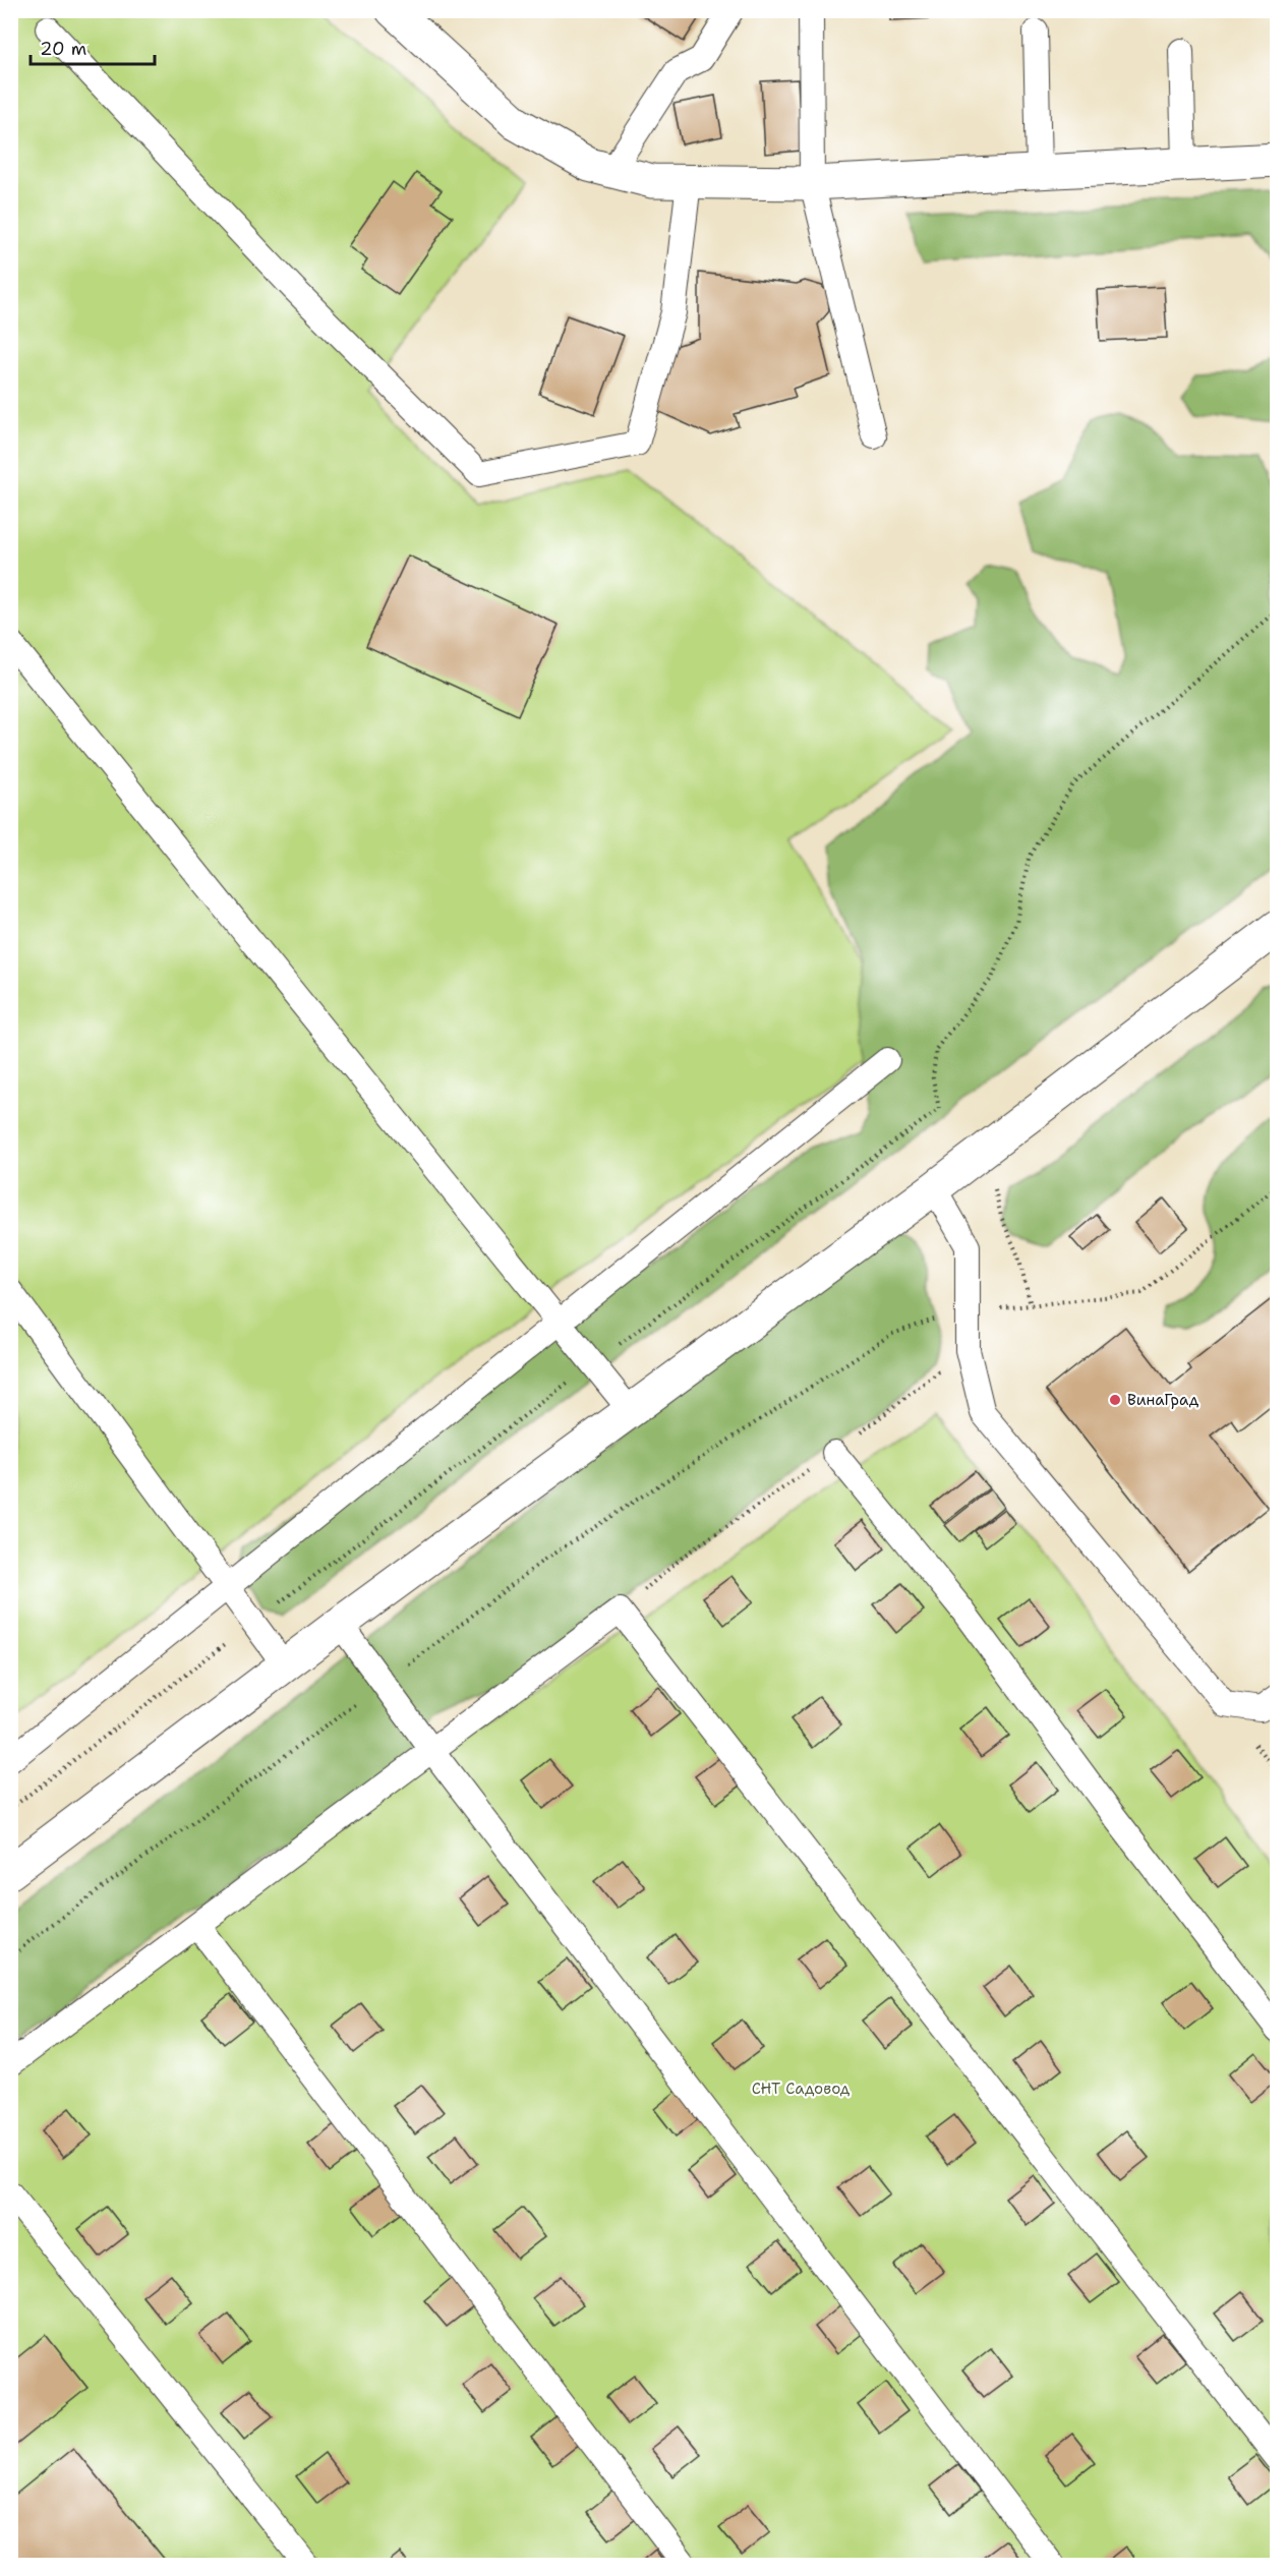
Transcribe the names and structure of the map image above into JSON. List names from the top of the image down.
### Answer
{
  "parks": ["СНТ Садовод"],
  "places": ["ВинаГрад"],
  "scale_bar": "20 m"
}
